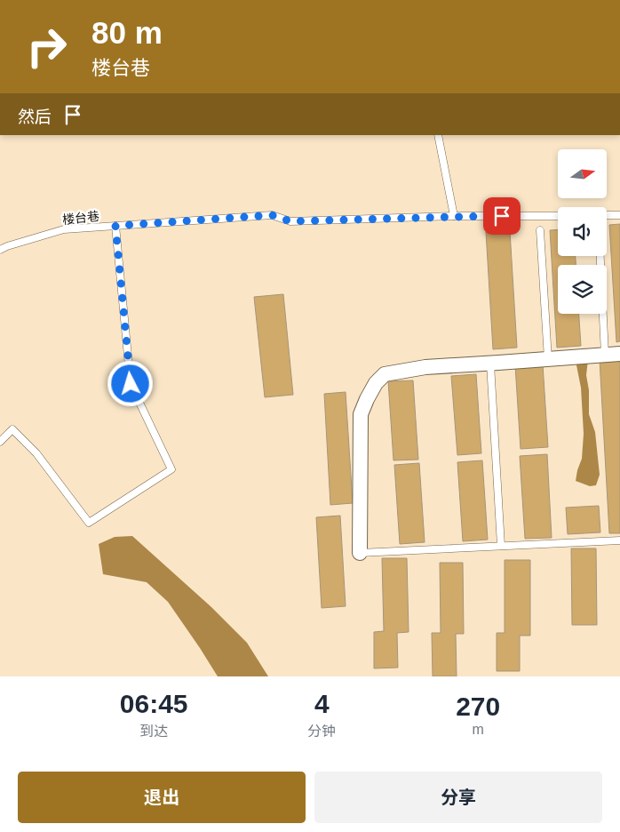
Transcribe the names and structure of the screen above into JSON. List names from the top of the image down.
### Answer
{
  "streets": {
    "lane": ["楼台巷"]
  },
  "north": "right",
  "page": {
    "turn": ["80 m", "楼台巷"],
    "then": "然后",
    "eta": [
      "06:45",
      "到达",
      "4",
      "分钟",
      "270",
      "m"
    ],
    "buttons": ["退出", "分享"]
  }
}
